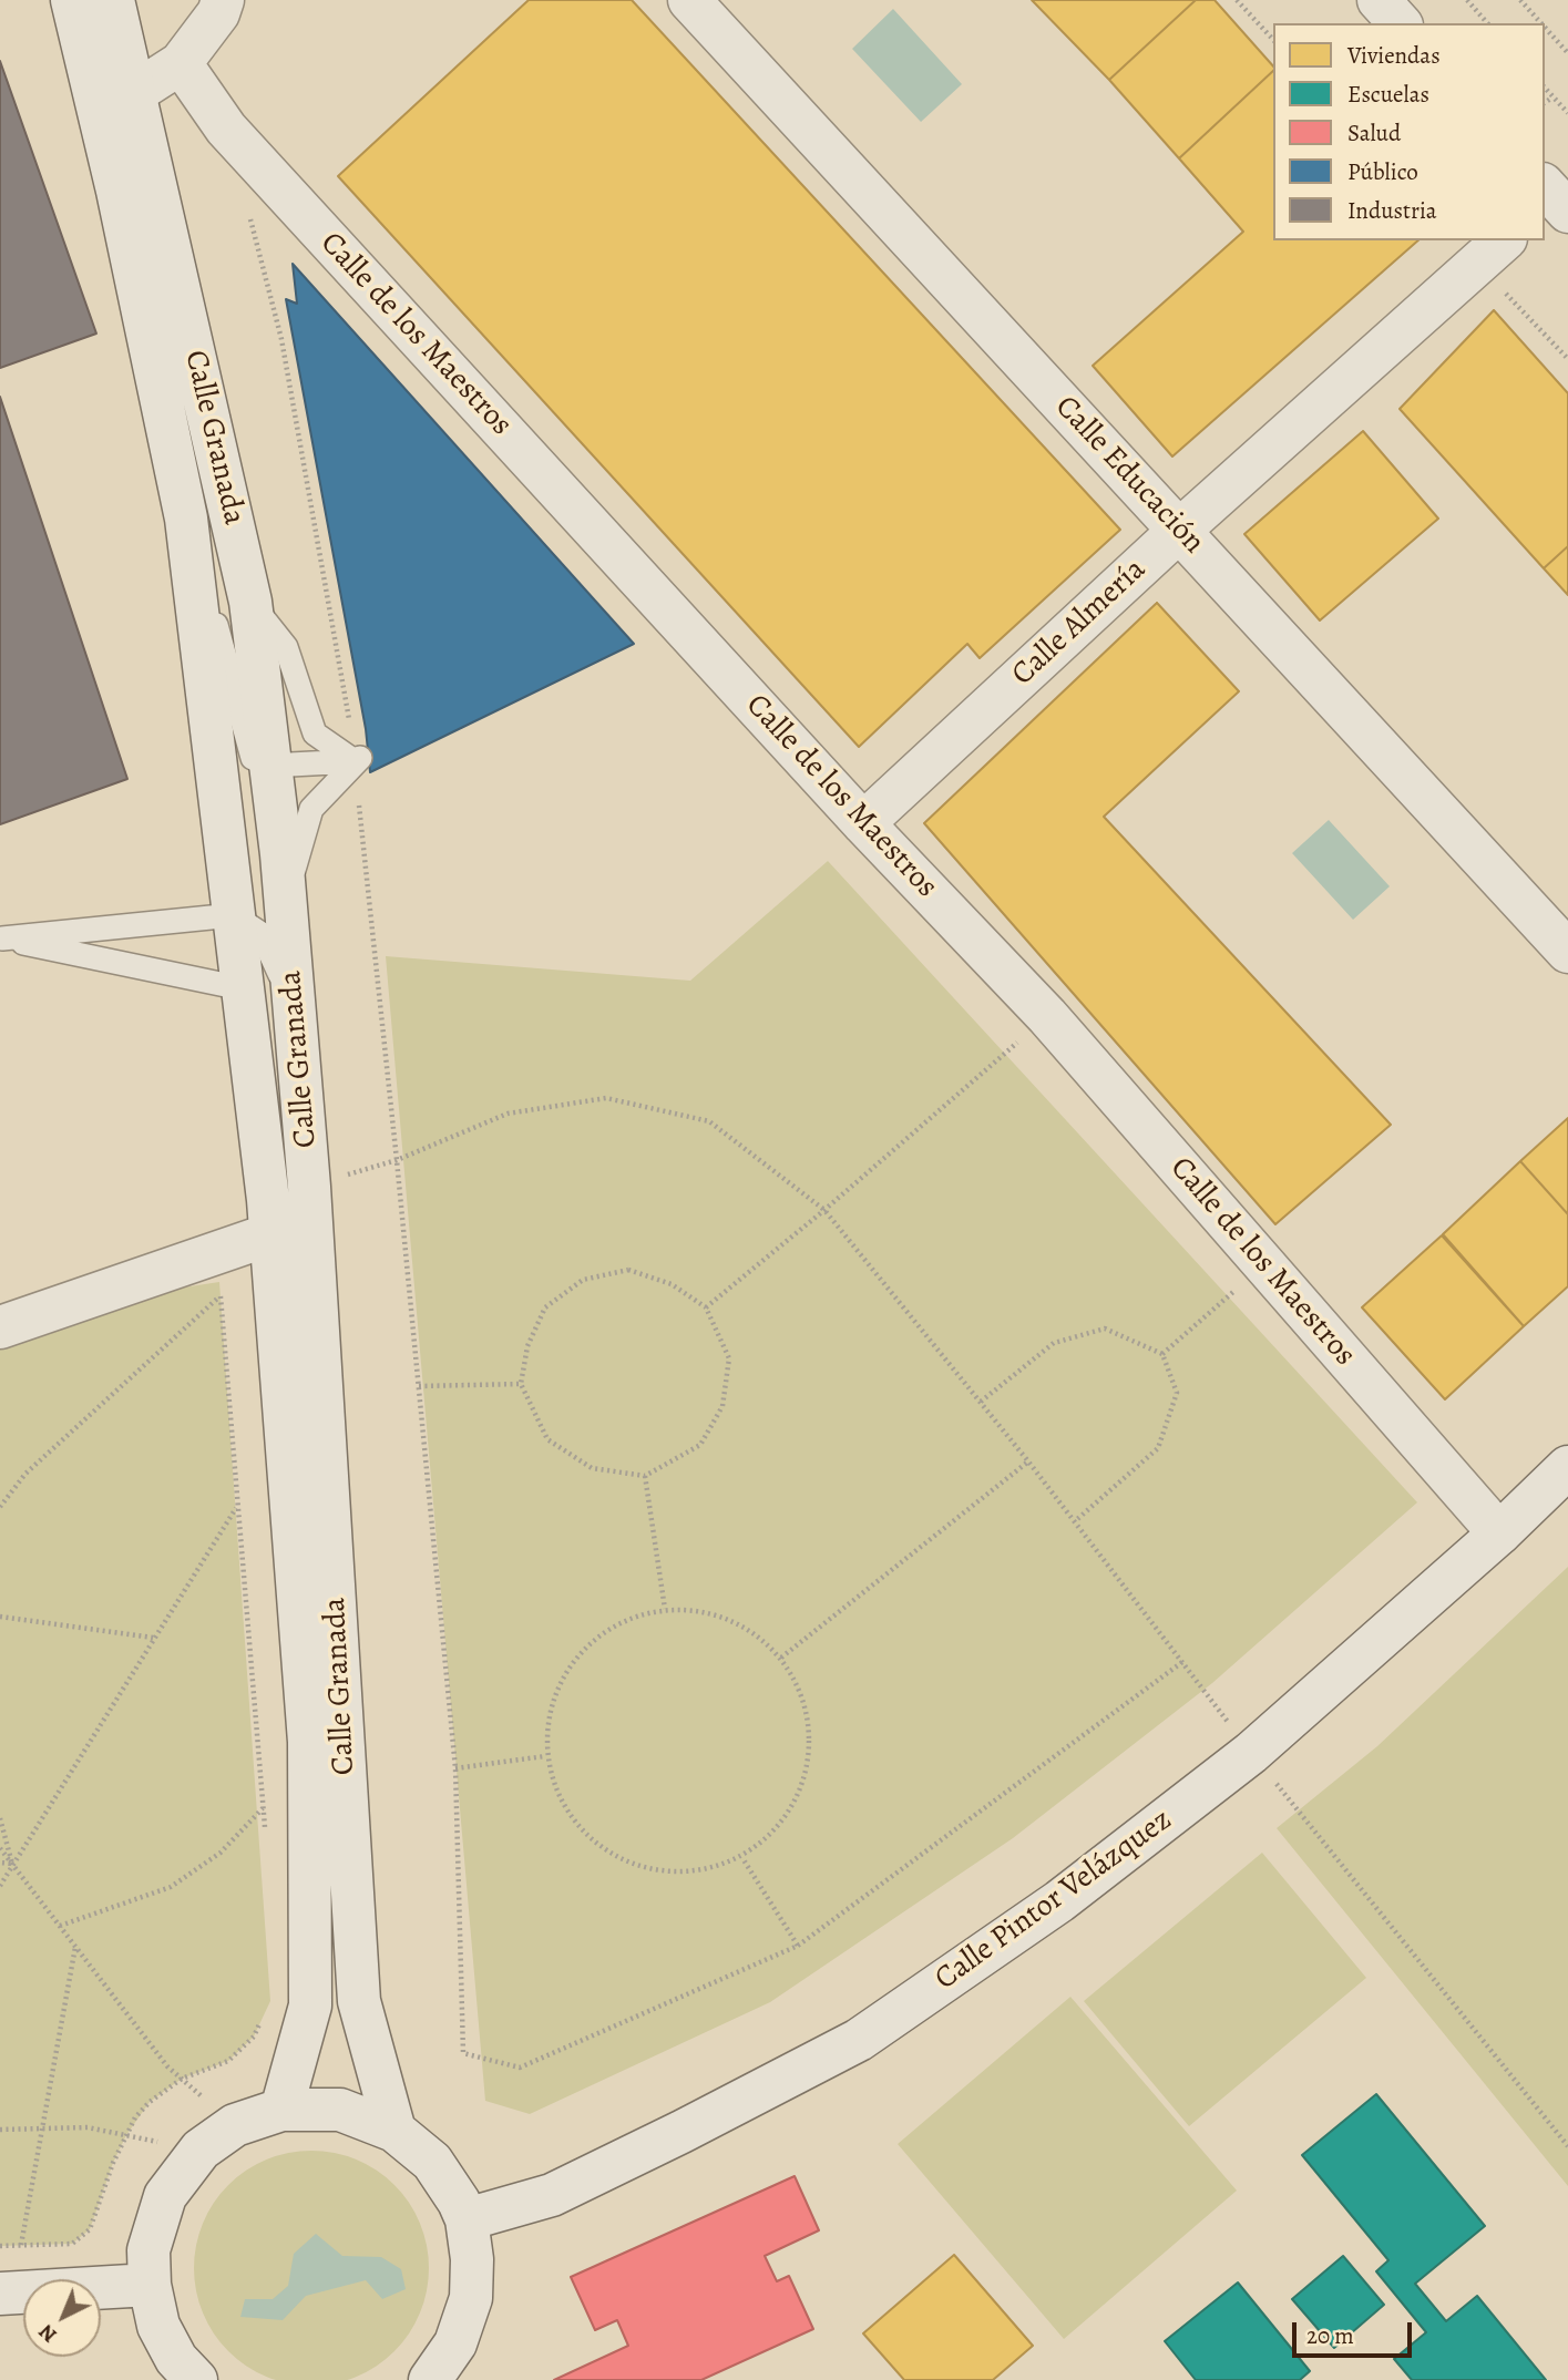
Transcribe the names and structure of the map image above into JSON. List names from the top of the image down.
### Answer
{
  "streets": {
    "street": [
      "Calle de los Maestros",
      "Calle Granada",
      "Calle Educación",
      "Calle Almería",
      "Calle Pintor Velázquez"
    ]
  },
  "crossings": [
    ["Calle de los Maestros", "Calle Almería"],
    ["Calle de los Maestros", "Calle Pintor Velázquez"],
    ["Calle Educación", "Calle Almería"]
  ],
  "legend": [
    "Viviendas",
    "Escuelas",
    "Salud",
    "Público",
    "Industria"
  ],
  "scale_bar": "20 m",
  "north": "bottom left"
}
